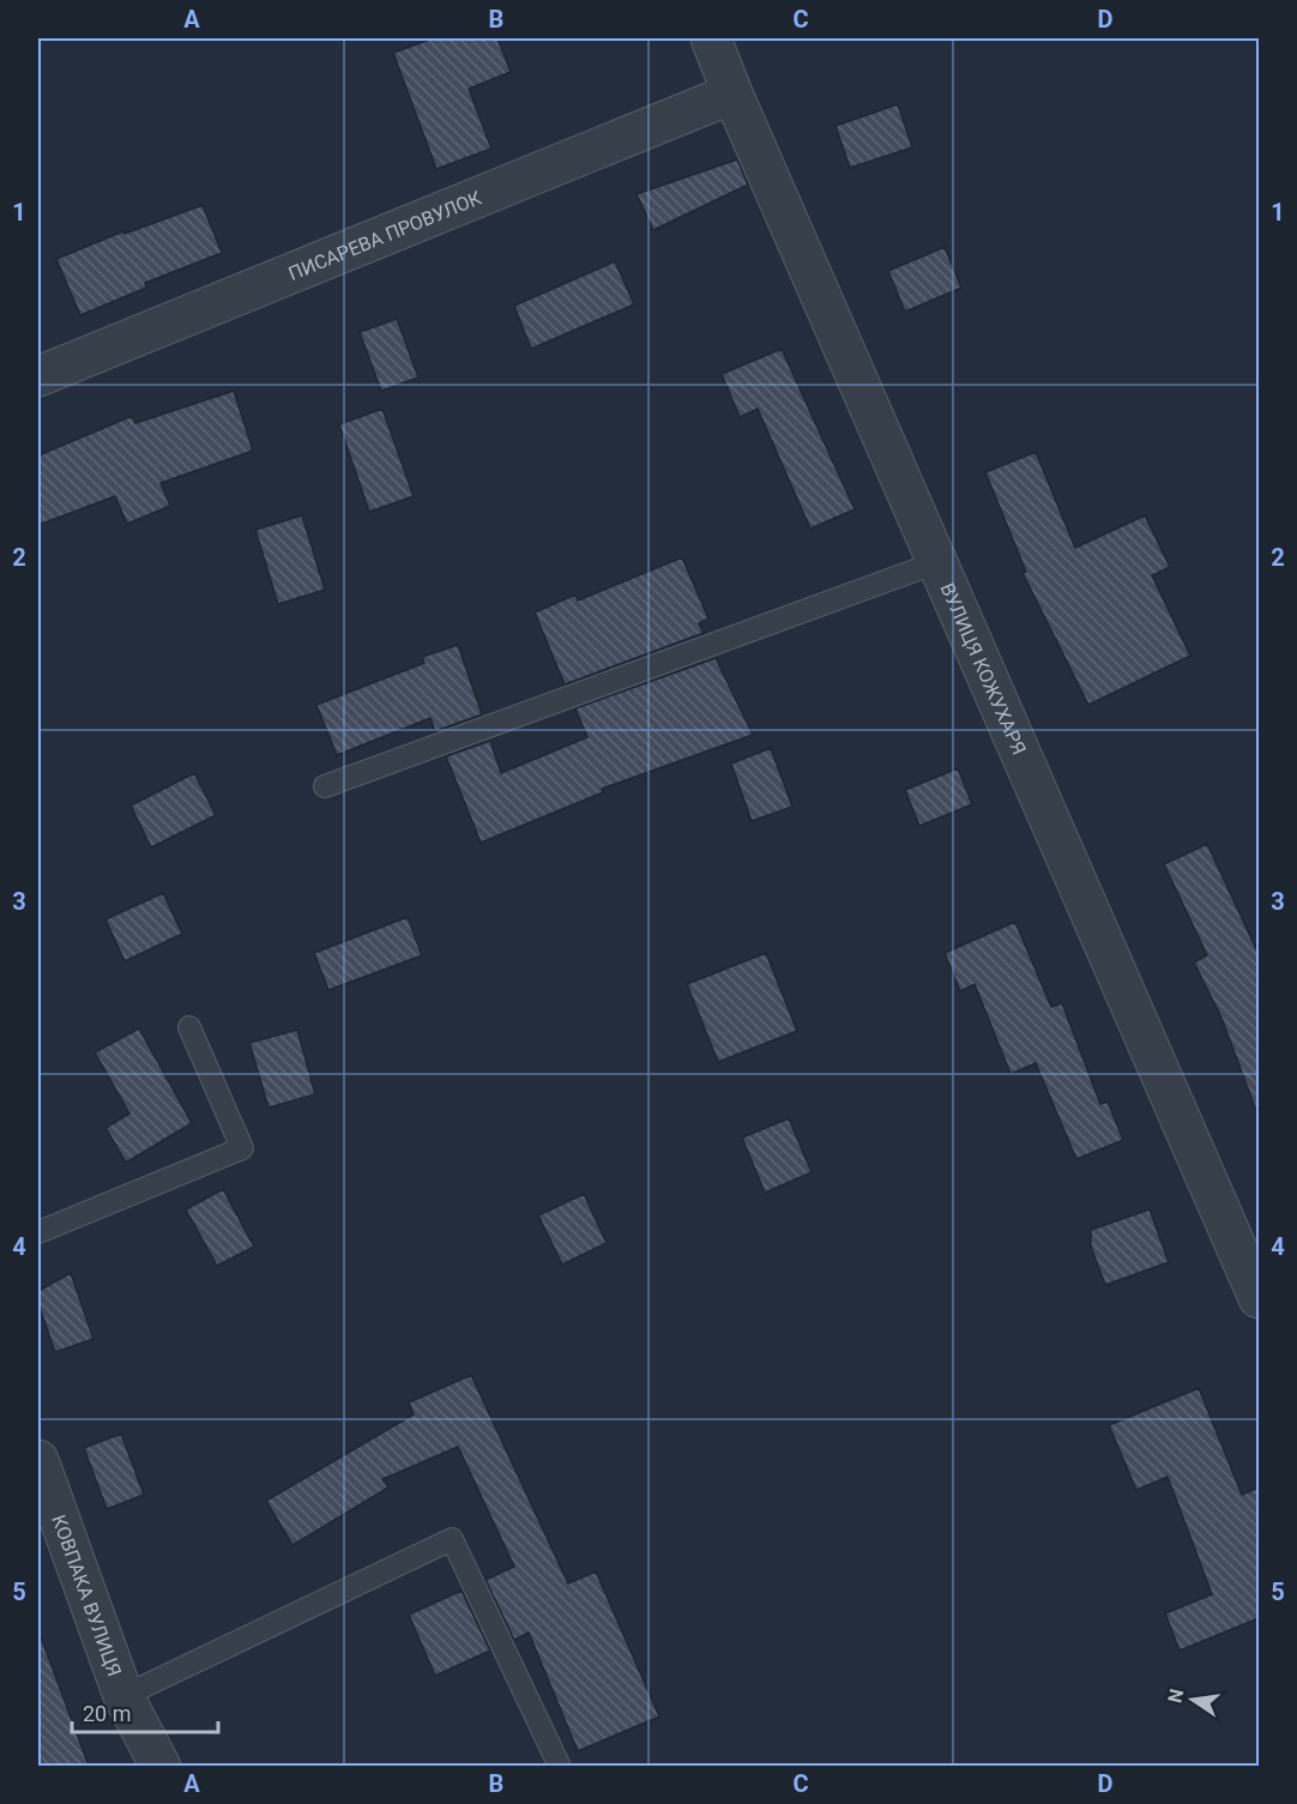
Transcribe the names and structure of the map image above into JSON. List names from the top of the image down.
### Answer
{
  "streets": {
    "street": ["ПИСАРЕВА ПРОВУЛОК", "ВУЛИЦЯ КОЖУХАРЯ", "КОВПАКА ВУЛИЦЯ"]
  },
  "crossings": [
    ["ПИСАРЕВА ПРОВУЛОК", "ВУЛИЦЯ КОЖУХАРЯ"]
  ],
  "scale_bar": "20 m",
  "north": "left",
  "grid": {
    "columns": [
      "A",
      "B",
      "C",
      "D"
    ],
    "rows": [
      "1",
      "2",
      "3",
      "4",
      "5"
    ]
  }
}
